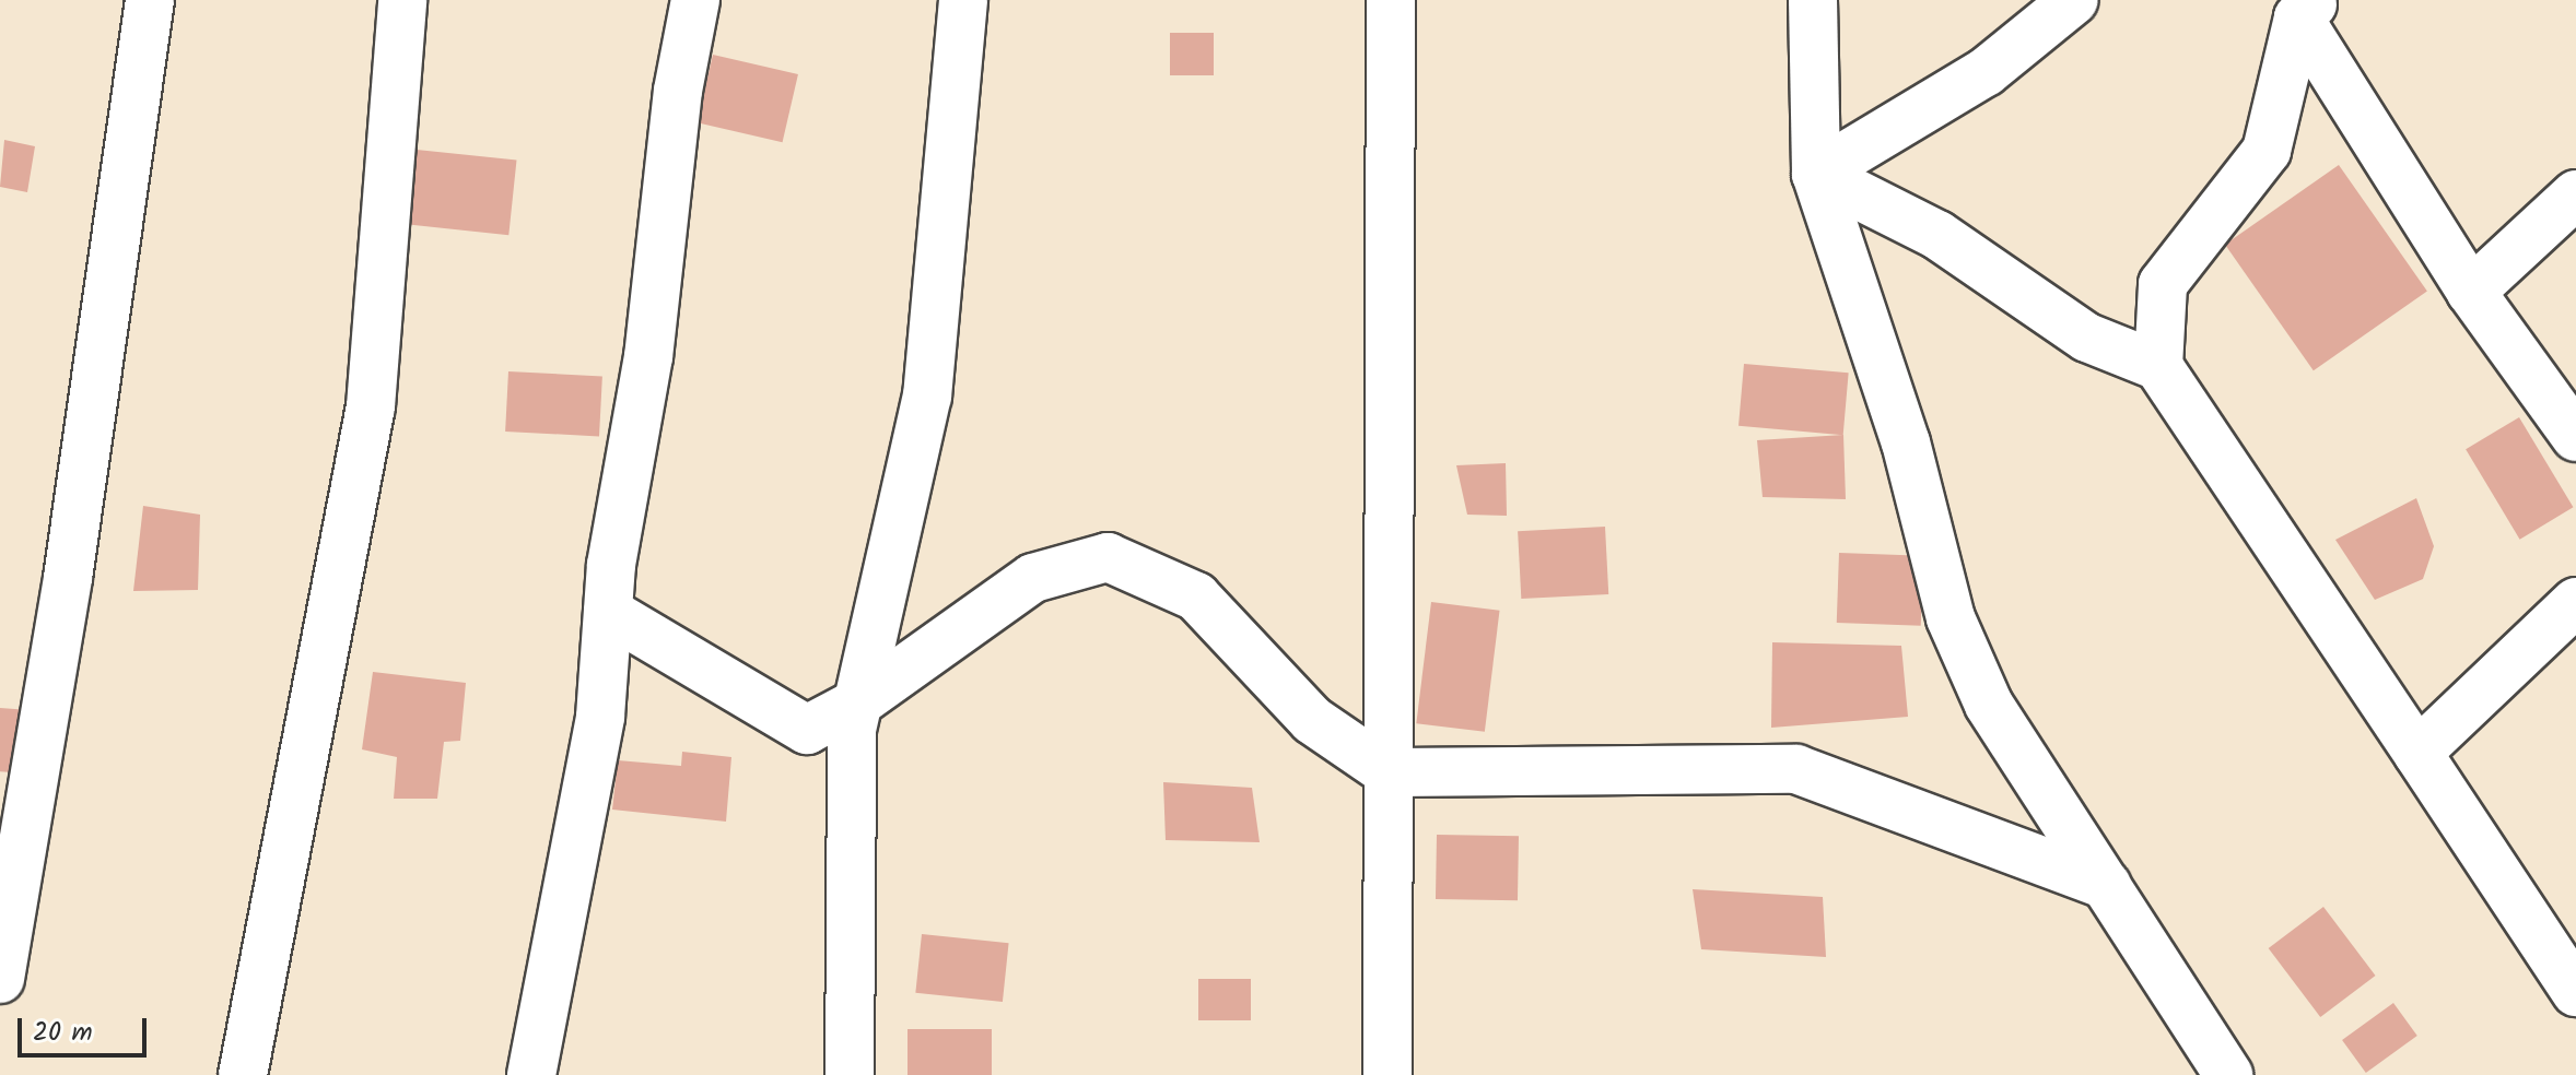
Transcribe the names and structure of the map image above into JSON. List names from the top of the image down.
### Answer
{
  "scale_bar": "20 m"
}
